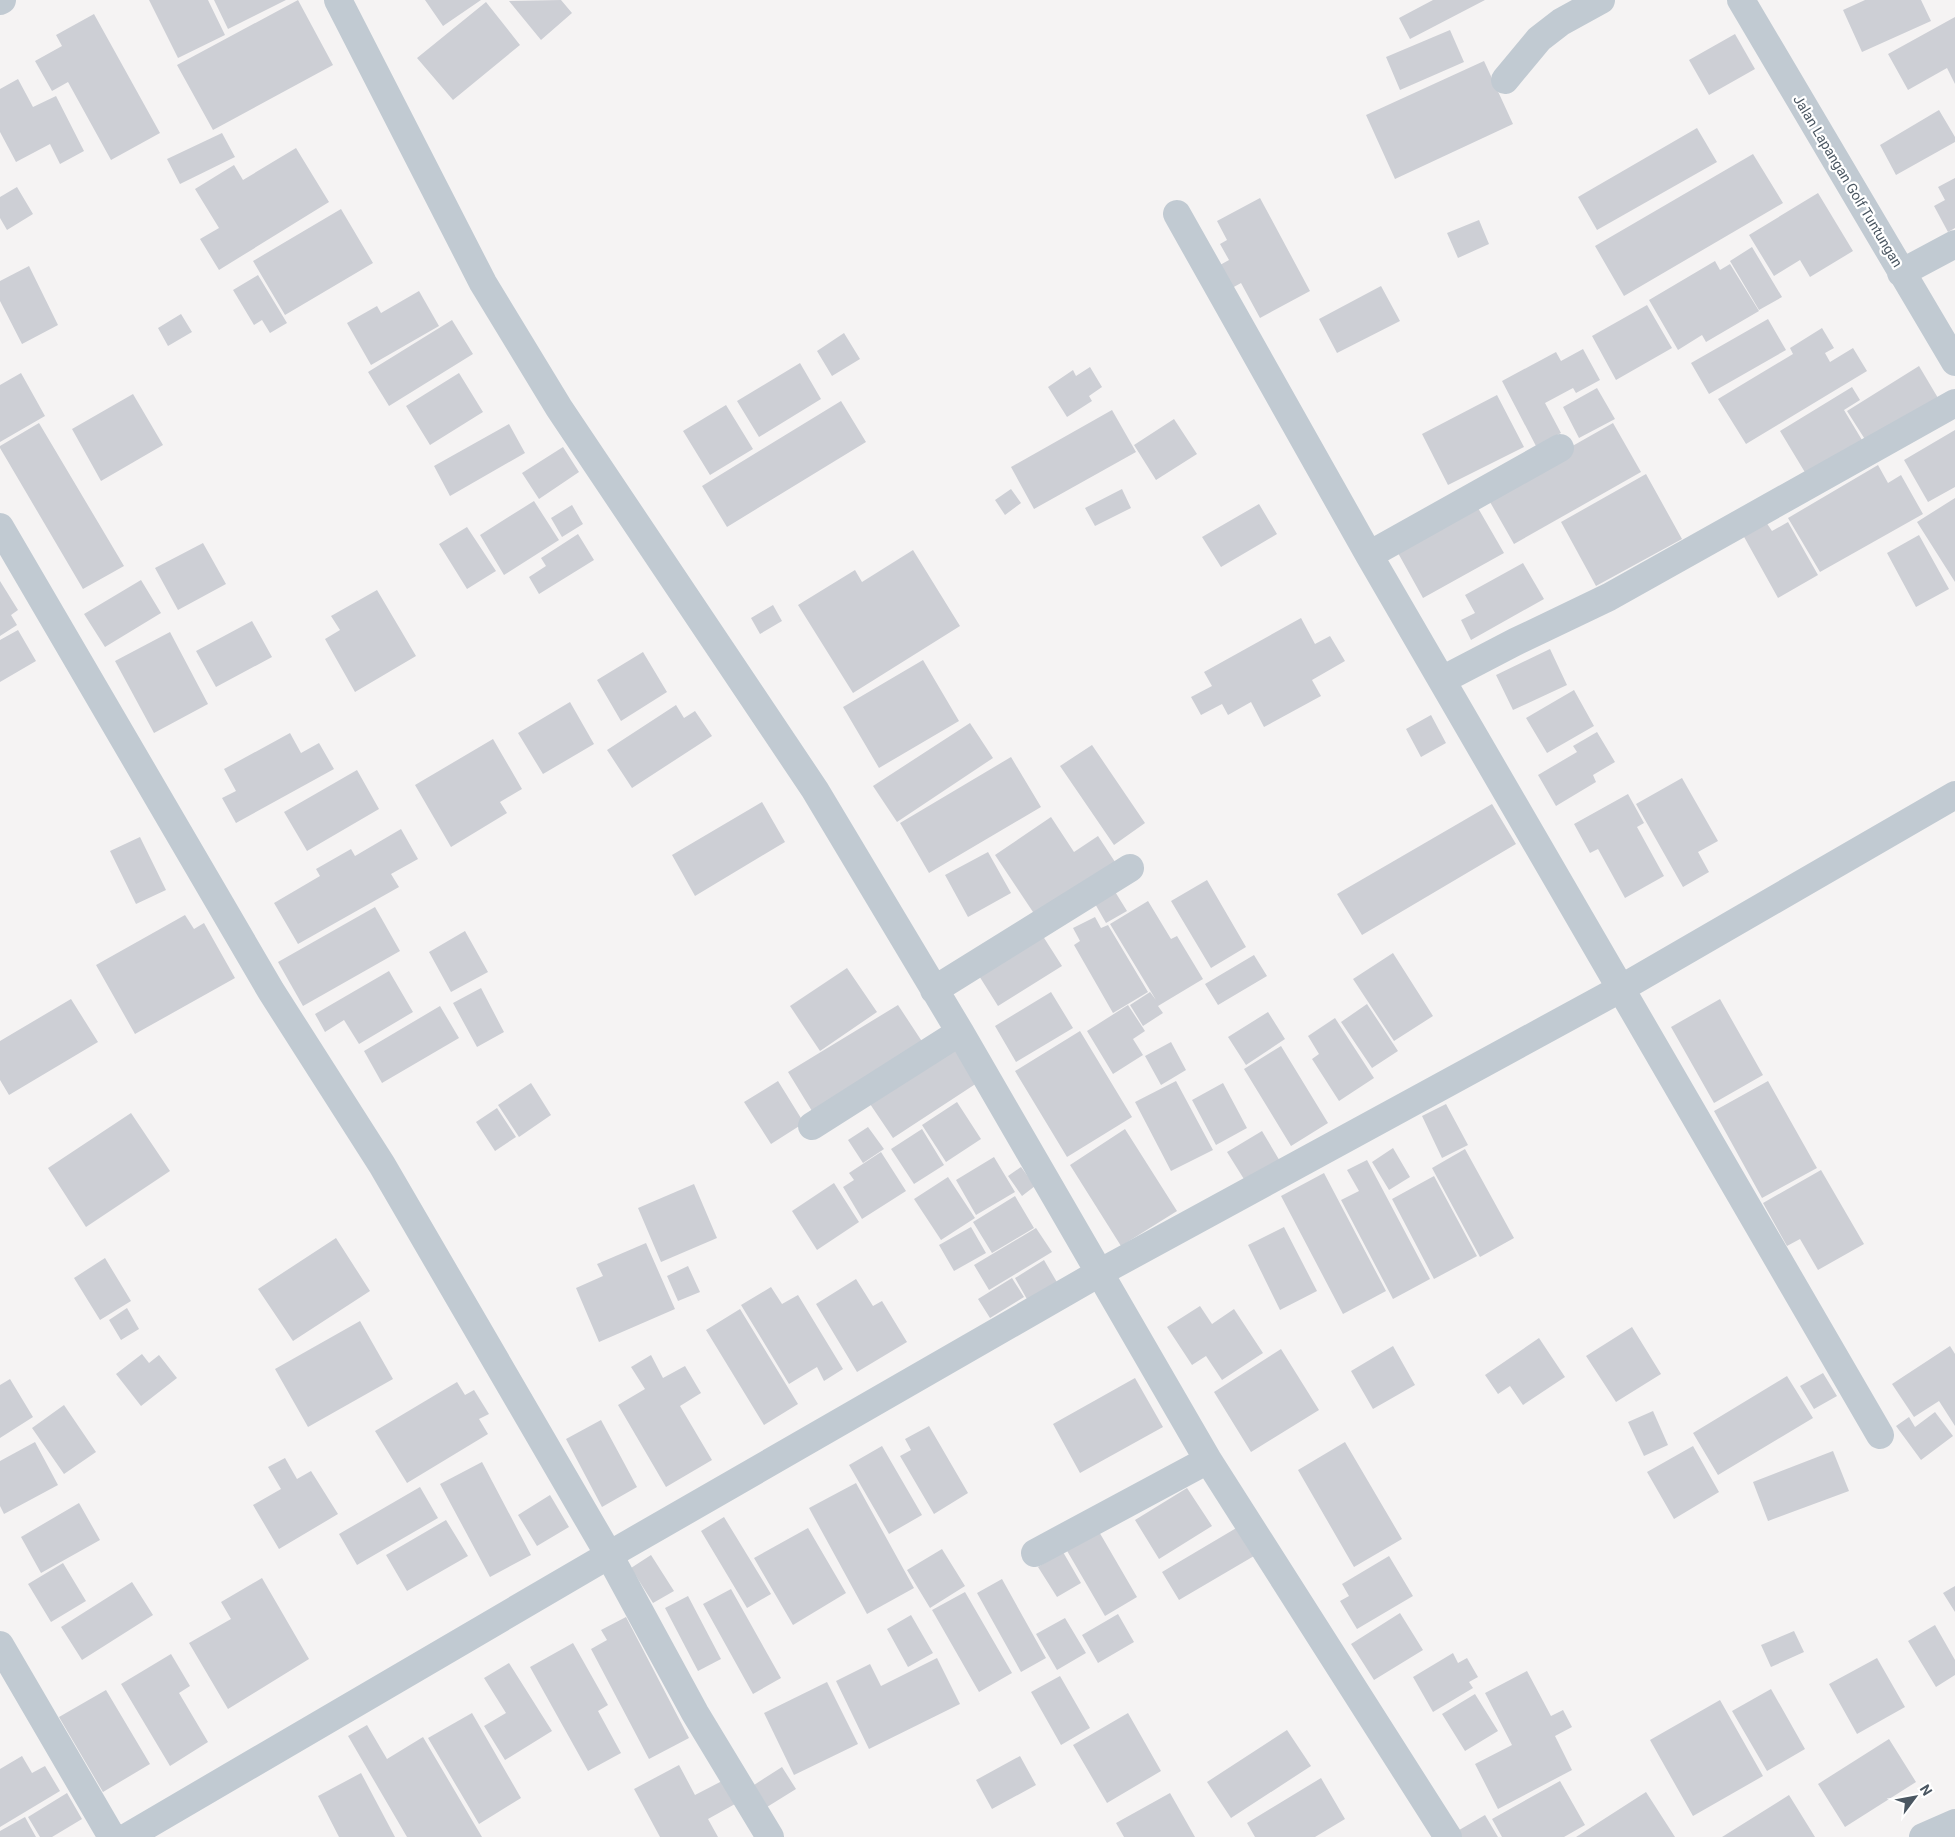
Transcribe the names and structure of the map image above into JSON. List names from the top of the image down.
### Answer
{
  "streets": {
    "street": ["Jalan Lapangan Golf Tuntungan"]
  },
  "north": "top right"
}
